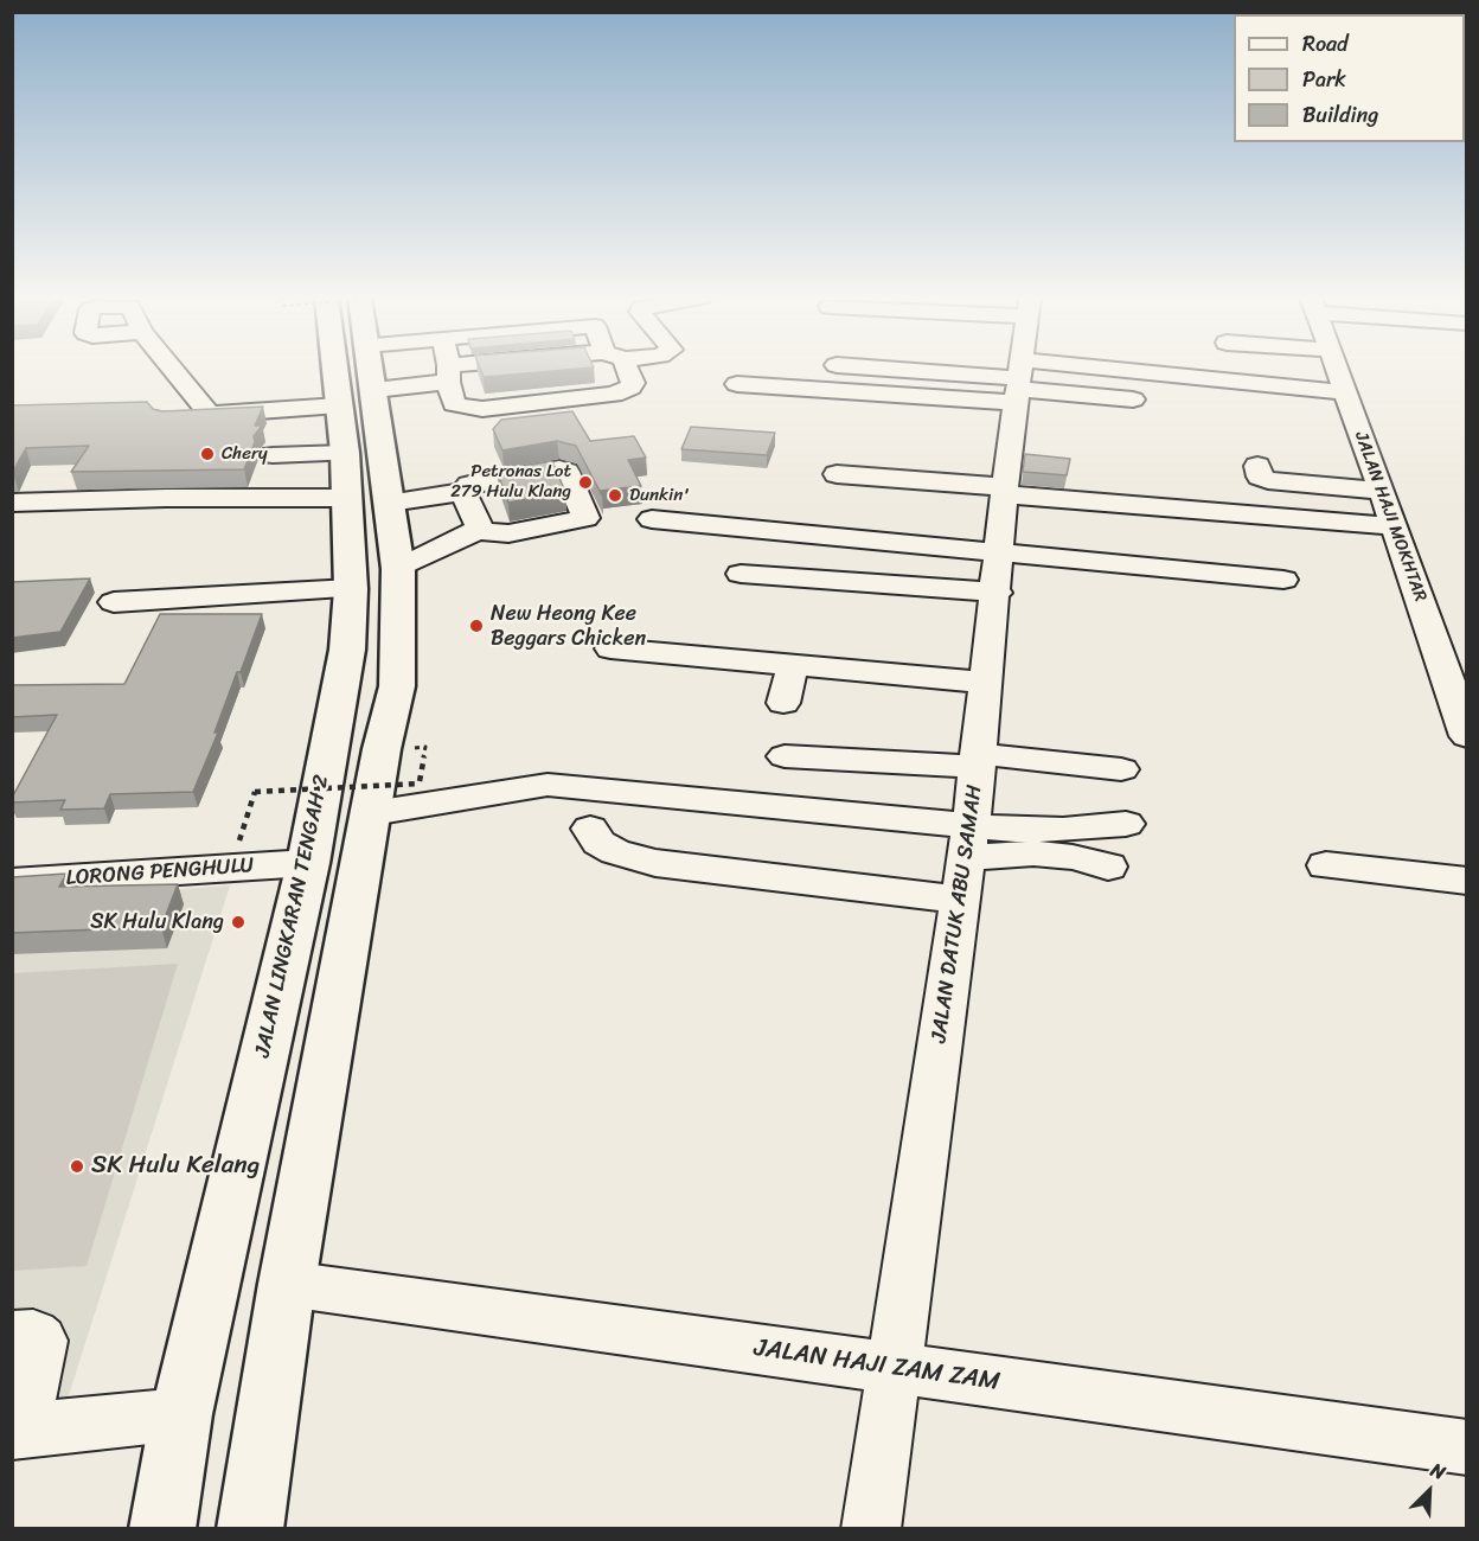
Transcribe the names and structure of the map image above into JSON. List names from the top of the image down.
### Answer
{
  "streets": {
    "highway": ["JALAN LINGKARAN TENGAH 2"],
    "street": [
      "JALAN HAJI MOKHTAR",
      "LORONG PENGHULU",
      "JALAN DATUK ABU SAMAH",
      "JALAN HAJI ZAM ZAM"
    ]
  },
  "crossings": [
    ["LORONG PENGHULU", "JALAN LINGKARAN TENGAH 2"],
    ["JALAN DATUK ABU SAMAH", "JALAN HAJI ZAM ZAM"],
    ["JALAN LINGKARAN TENGAH 2", "JALAN HAJI ZAM ZAM"]
  ],
  "places": [
    "Chery",
    "Petronas Lot 279 Hulu Klang",
    "Dunkin'",
    "New Heong Kee Beggars Chicken",
    "SK Hulu Klang",
    "SK Hulu Kelang"
  ],
  "legend": ["Road", "Park", "Building"],
  "north": "top right"
}
